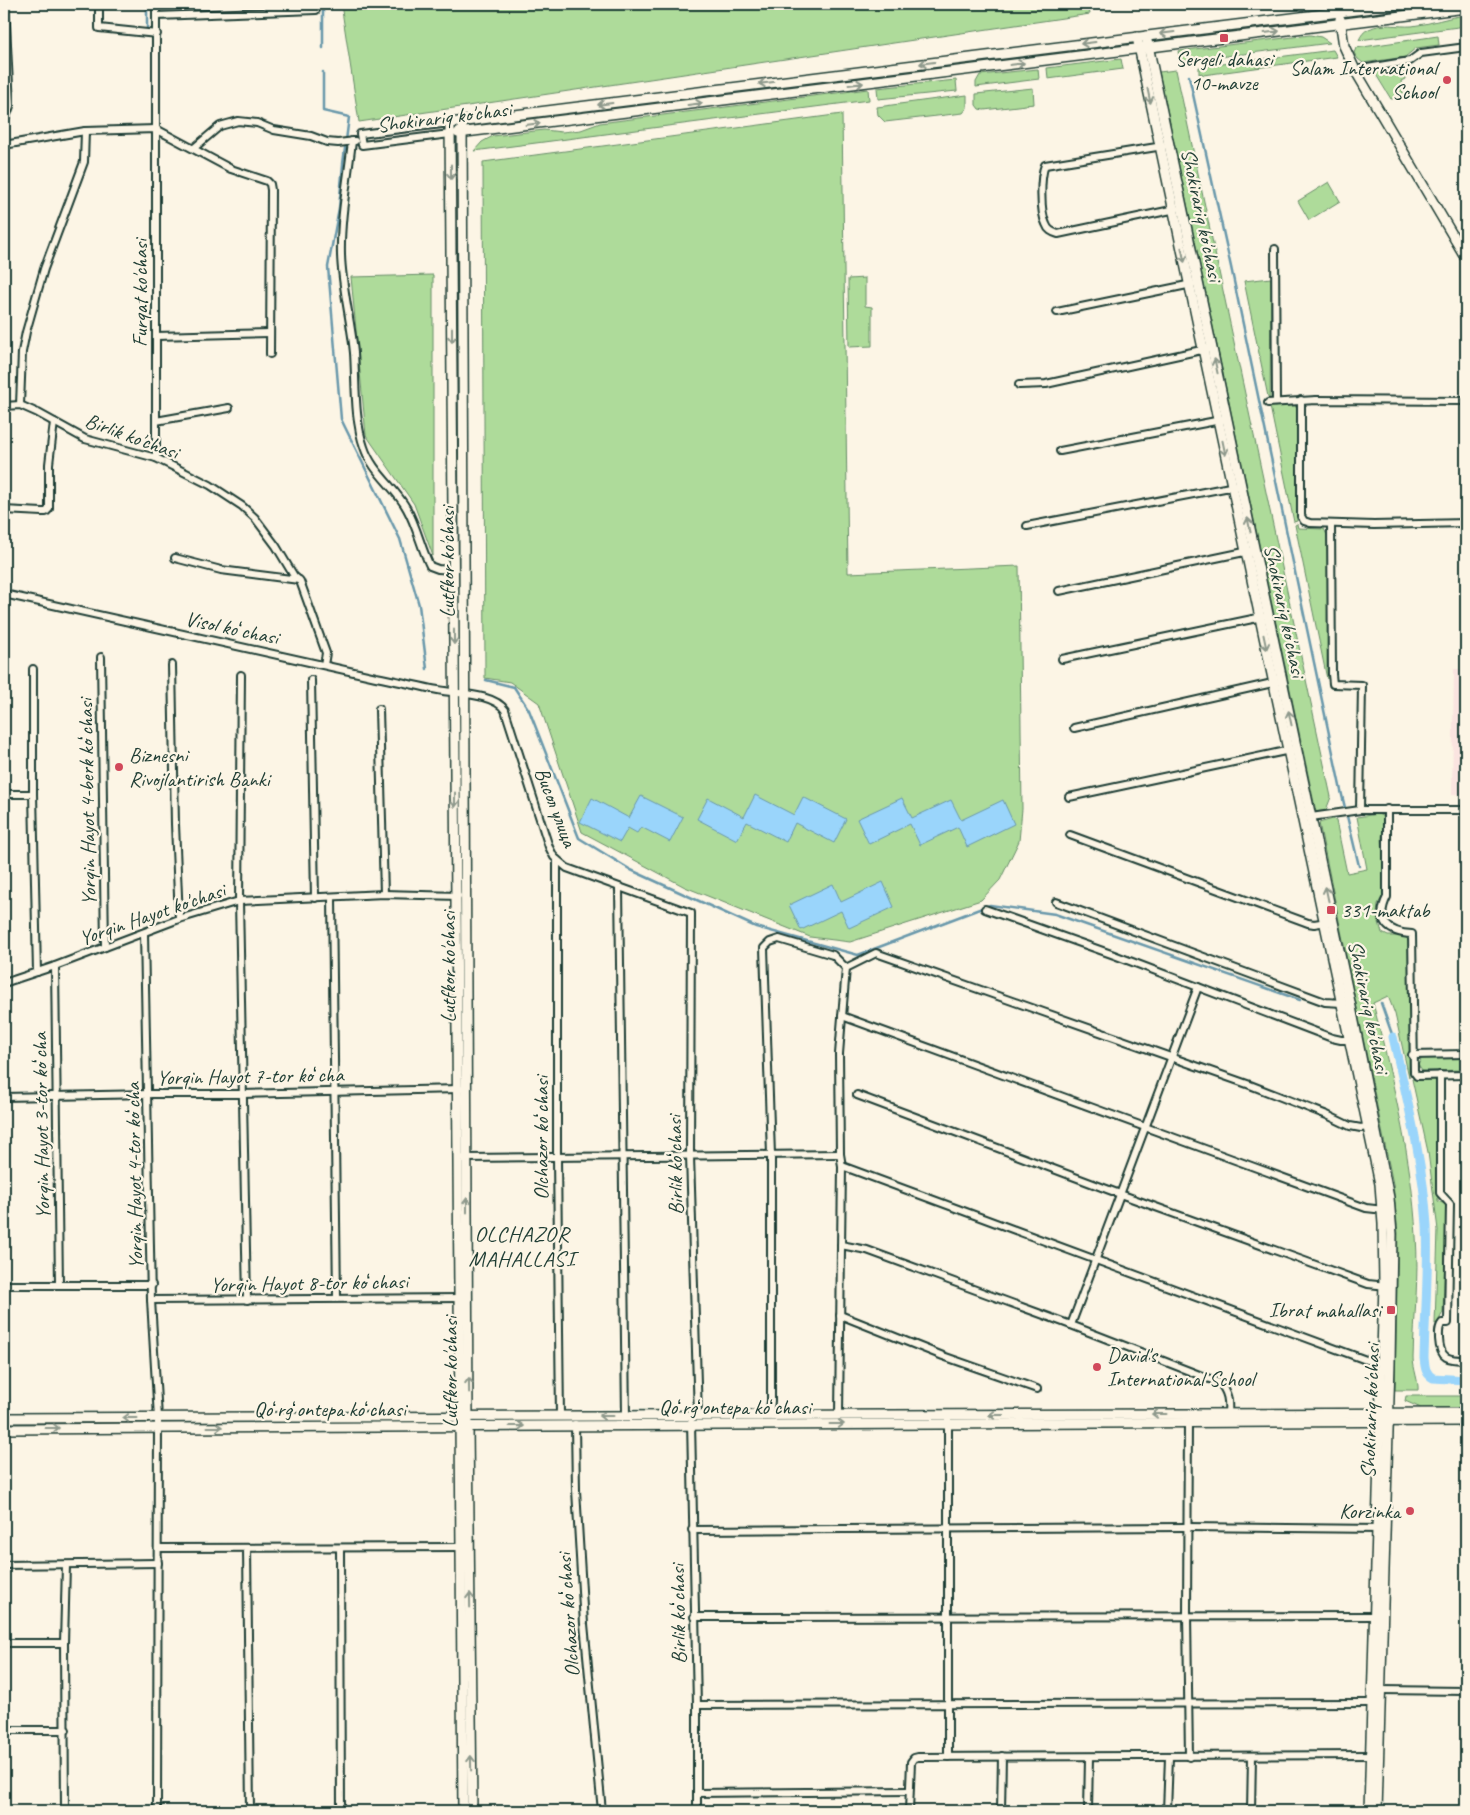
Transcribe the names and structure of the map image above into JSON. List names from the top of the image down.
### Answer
{
  "streets": {
    "main road": ["Shokirariq ko'chasi", "Lutfkor ko'chasi", "Qoʻrgʻontepa koʻchasi"],
    "street": [
      "Furqat ko'chasi",
      "Birlik ko'chasi",
      "Visol koʻchasi",
      "Yorqin Hayot 4-berk koʻchasi",
      "Висол улица",
      "Yorqin Hayot ko'chasi",
      "Yorqin Hayot 7-tor koʻcha",
      "Yorqin Hayot 3-tor koʻcha",
      "Olchazor koʻchasi",
      "Birlik koʻchasi",
      "Yorqin Hayot 4-tor koʻcha",
      "Yorqin Hayot 8-tor koʻchasi"
    ]
  },
  "crossings": [
    ["Shokirariq ko'chasi", "Lutfkor ko'chasi"],
    ["Shokirariq ko'chasi", "Qoʻrgʻontepa koʻchasi"],
    ["Furqat ko'chasi", "Birlik ko'chasi"],
    ["Birlik ko'chasi", "Visol koʻchasi"],
    ["Lutfkor ko'chasi", "Visol koʻchasi"],
    ["Lutfkor ko'chasi", "Висол улица"],
    ["Lutfkor ko'chasi", "Yorqin Hayot ko'chasi"],
    ["Lutfkor ko'chasi", "Yorqin Hayot 7-tor koʻcha"],
    ["Lutfkor ko'chasi", "Yorqin Hayot 8-tor koʻchasi"],
    ["Lutfkor ko'chasi", "Qoʻrgʻontepa koʻchasi"],
    ["Visol koʻchasi", "Висол улица"],
    ["Yorqin Hayot 4-berk koʻchasi", "Yorqin Hayot ko'chasi"],
    ["Висол улица", "Olchazor koʻchasi"],
    ["Висол улица", "Birlik koʻchasi"],
    ["Yorqin Hayot ko'chasi", "Yorqin Hayot 3-tor koʻcha"],
    ["Yorqin Hayot ko'chasi", "Yorqin Hayot 4-tor koʻcha"],
    ["Yorqin Hayot 7-tor koʻcha", "Yorqin Hayot 3-tor koʻcha"],
    ["Yorqin Hayot 7-tor koʻcha", "Yorqin Hayot 4-tor koʻcha"],
    ["Olchazor koʻchasi", "Qoʻrgʻontepa koʻchasi"],
    ["Birlik koʻchasi", "Qoʻrgʻontepa koʻchasi"],
    ["Yorqin Hayot 4-tor koʻcha", "Yorqin Hayot 8-tor koʻchasi"],
    ["Yorqin Hayot 4-tor koʻcha", "Qoʻrgʻontepa koʻchasi"]
  ],
  "districts": ["OLCHAZOR MAHALLASI"],
  "places": {
    "transit": ["Sergeli dahasi 10-mavze", "331-maktab", "Ibrat mahallasi"],
    "other": [
      "Salam International School",
      "Biznesni Rivojlantirish Banki",
      "David's International School",
      "Korzinka"
    ]
  }
}
